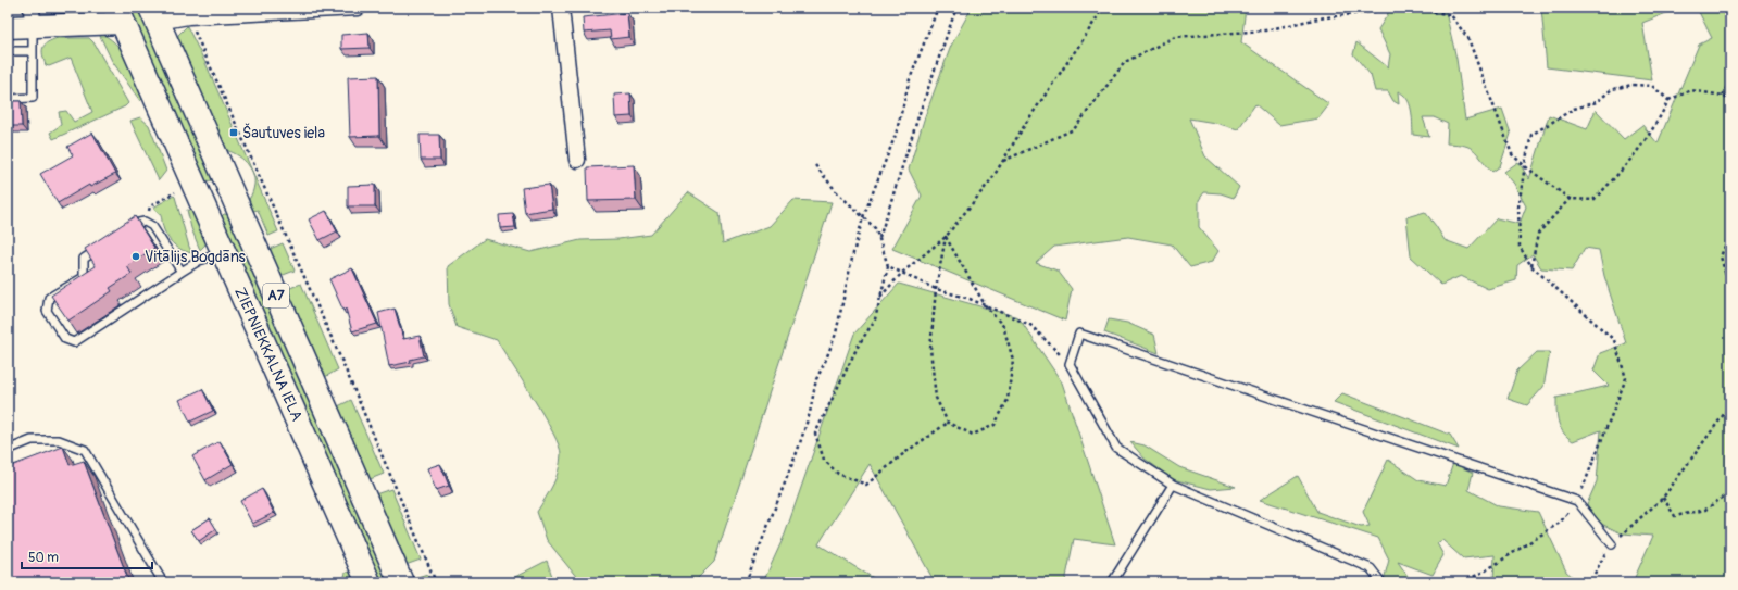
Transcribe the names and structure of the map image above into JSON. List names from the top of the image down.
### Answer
{
  "streets": {
    "highway": ["A7", "ZIEPNIEKKALNA IELA"]
  },
  "places": {
    "transit": ["Šautuves iela"],
    "other": ["Vitālijs Bogdāns"]
  },
  "scale_bar": "50 m"
}
